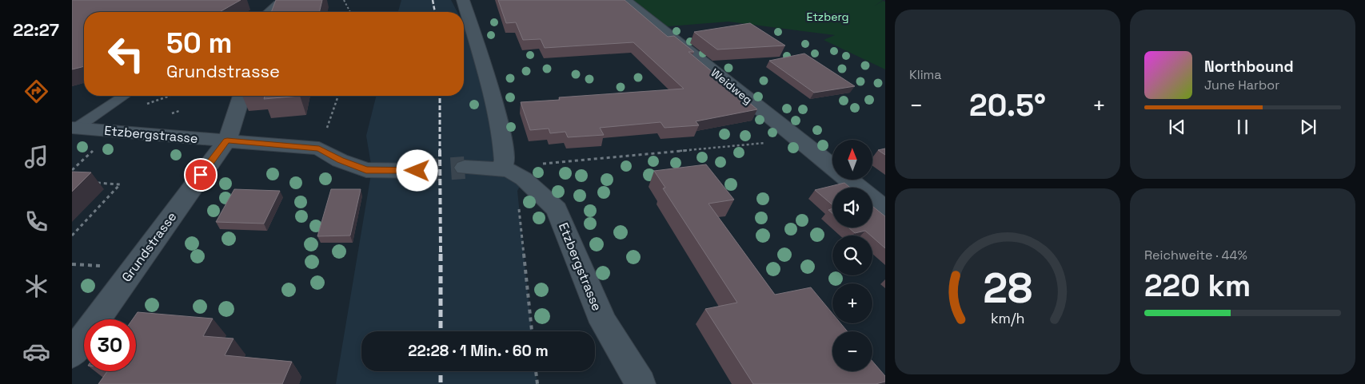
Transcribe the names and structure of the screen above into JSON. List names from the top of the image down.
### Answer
{
  "streets": {
    "street": ["Weidweg", "Etzbergstrasse", "Grundstrasse"]
  },
  "crossings": [
    ["Etzbergstrasse", "Grundstrasse"]
  ],
  "parks": ["Etzberg"],
  "north": "top",
  "page": {
    "tabs": "22:27",
    "tile": [
      "Klima",
      ["Reichweite · 44%", "220 km"]
    ],
    "turn": ["50 m", "Grundstrasse"],
    "song": ["Northbound", "June Harbor"],
    "heat": ["−", "20.5°", "+"],
    "map_buttons": ["+", "−"],
    "limit": "30",
    "trip": "22:28 · 1 Min. · 60 m",
    "gauge": ["28", "km/h"]
  }
}
